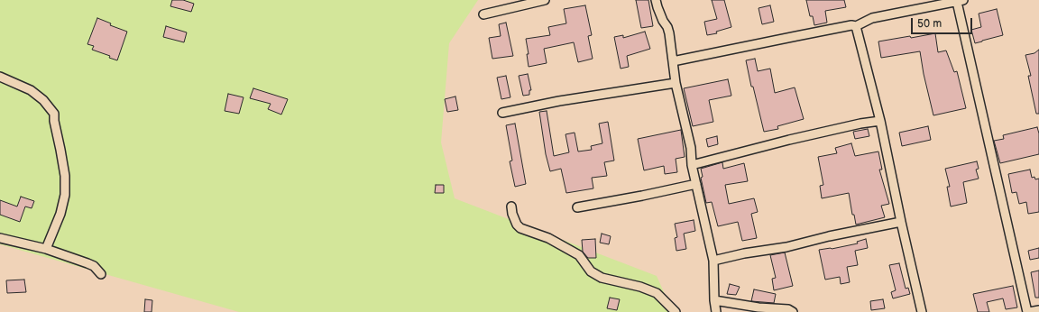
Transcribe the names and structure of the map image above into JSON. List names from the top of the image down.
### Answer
{
  "scale_bar": "50 m"
}
